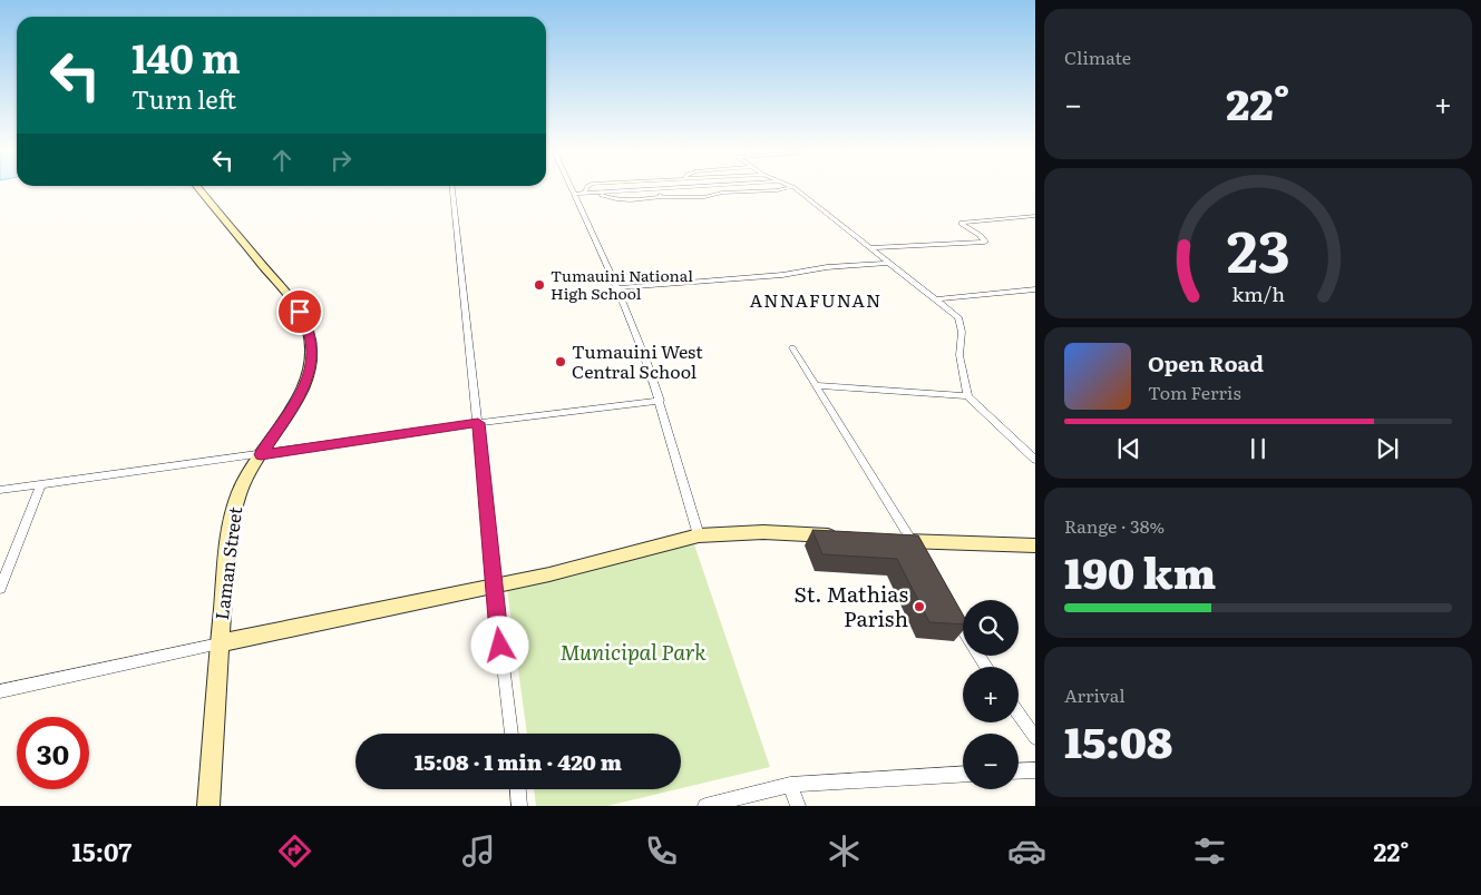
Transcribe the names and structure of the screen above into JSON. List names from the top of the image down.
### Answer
{
  "streets": {
    "main road": ["Laman Street"]
  },
  "districts": ["ANNAFUNAN"],
  "parks": ["Municipal Park"],
  "places": ["Tumauini National High School", "Tumauini West Central School", "St. Mathias Parish"],
  "page": {
    "tile": [
      "Climate",
      ["Range · 38%", "190 km"],
      ["Arrival", "15:08"]
    ],
    "turn": ["140 m", "Turn left"],
    "heat": ["−", "22°", "+"],
    "song": ["Open Road", "Tom Ferris"],
    "map_buttons": ["+", "−"],
    "limit": "30",
    "trip": "15:08 · 1 min · 420 m",
    "tabs": ["15:07", "22°"],
    "gauge": ["23", "km/h"]
  }
}
